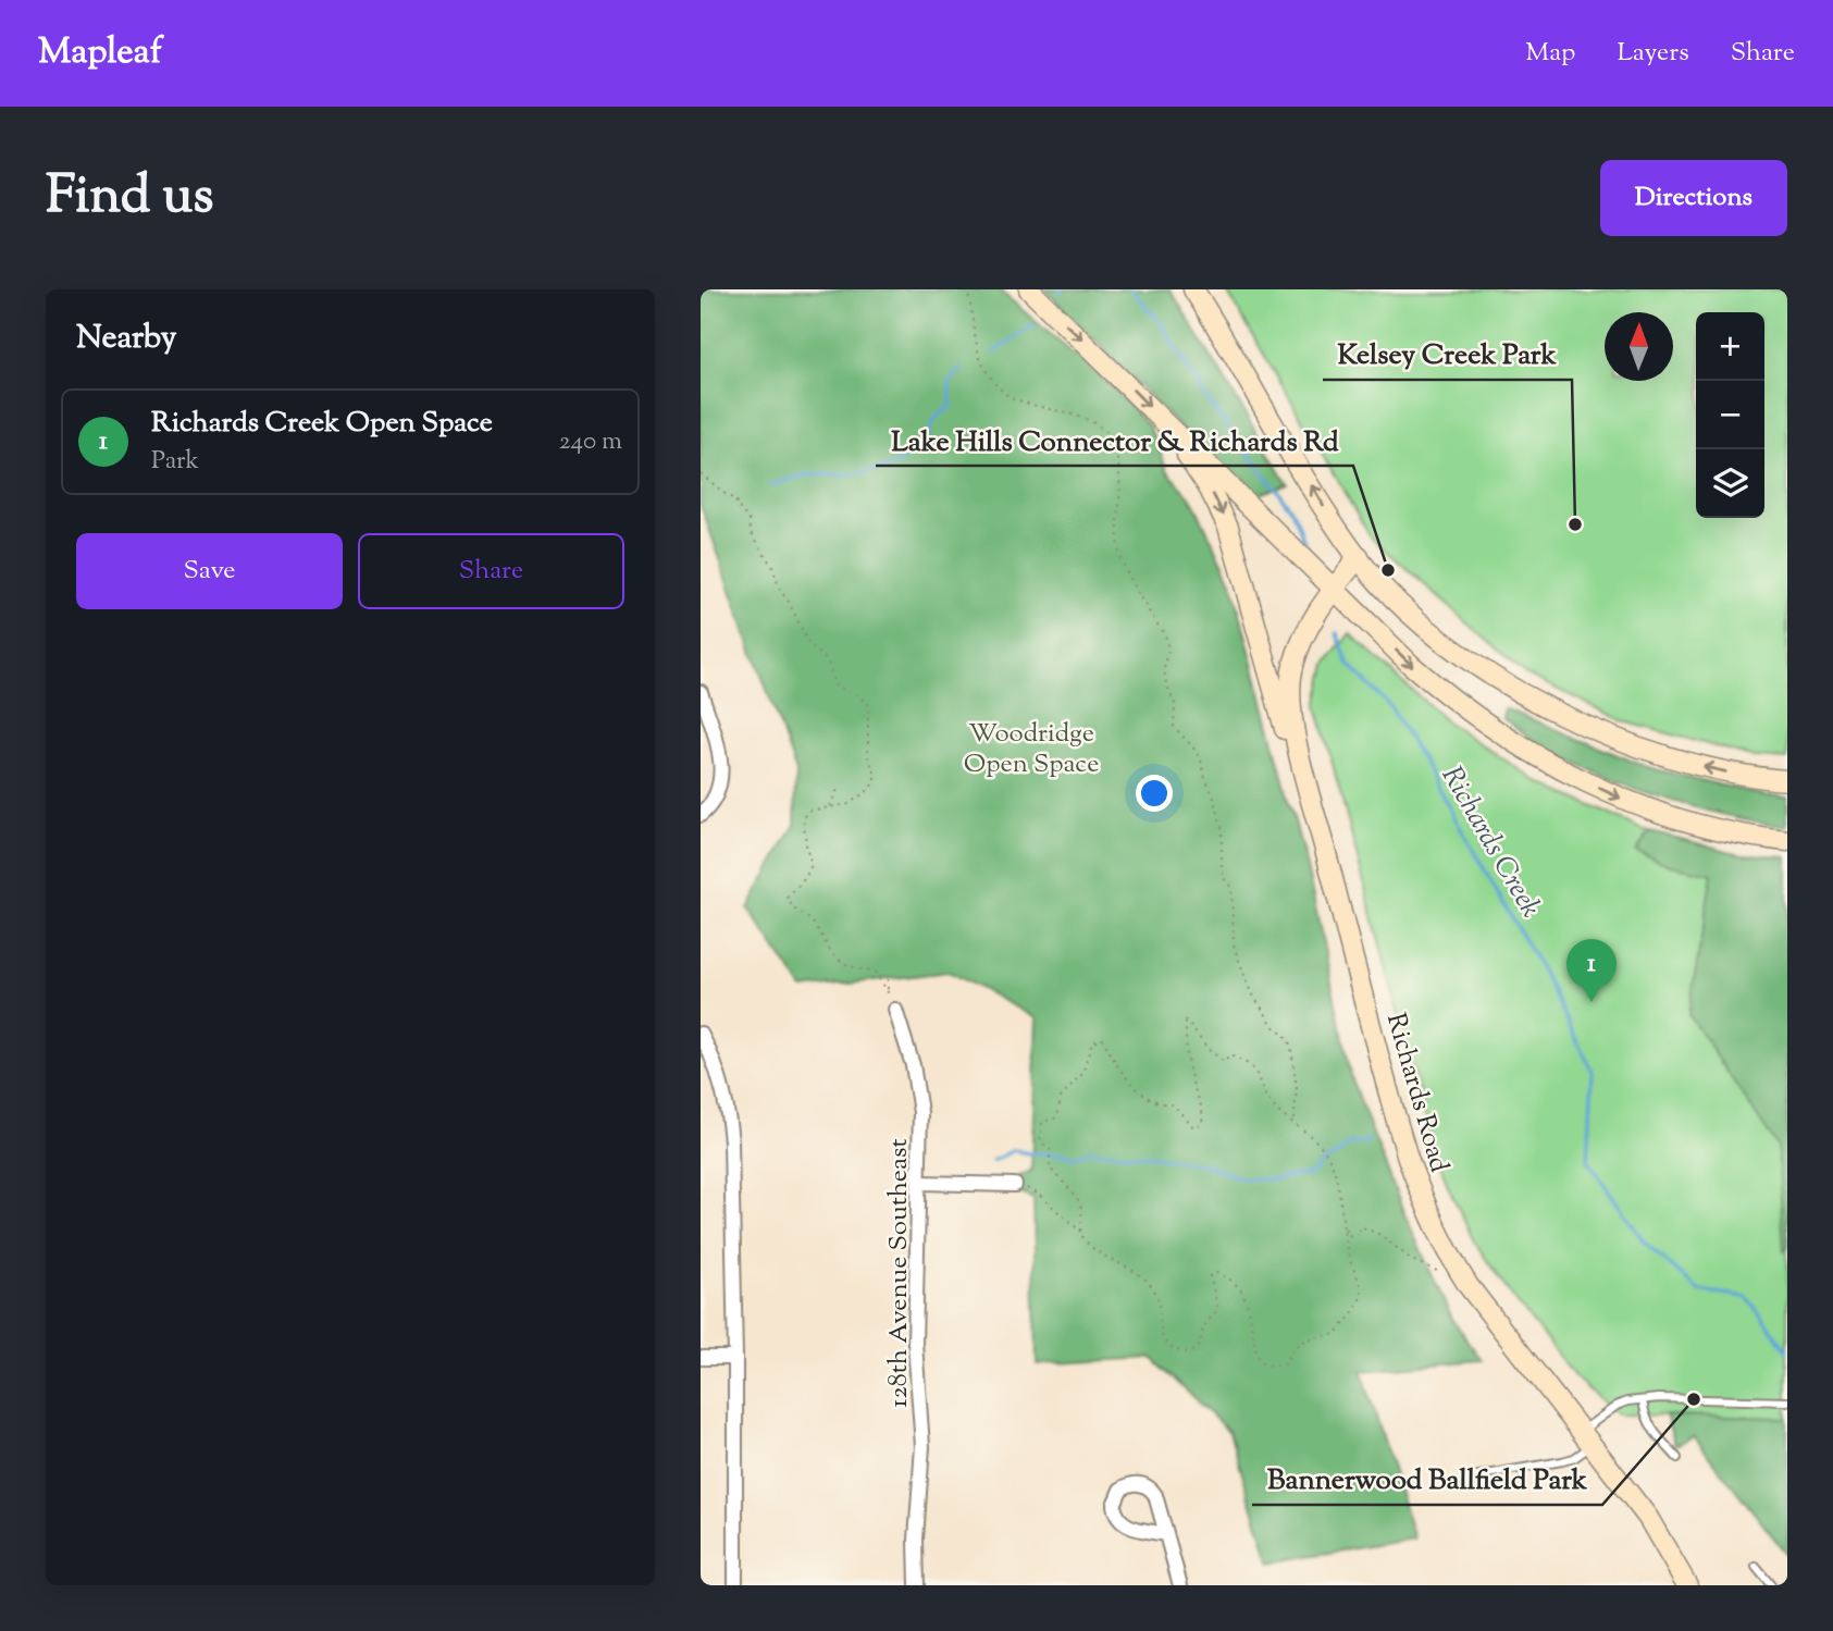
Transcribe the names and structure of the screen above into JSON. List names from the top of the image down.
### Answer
{
  "streets": {
    "main road": ["Richards Road"],
    "street": ["128th Avenue Southeast"]
  },
  "water": ["Richards Creek"],
  "parks": ["Woodridge Open Space"],
  "places": ["Kelsey Creek Park", "Lake Hills Connector & Richards Rd", "Bannerwood Ballfield Park"],
  "north": "top",
  "page": {
    "header": "Mapleaf",
    "nav": ["Map", "Layers", "Share"],
    "title": "Find us",
    "buttons": [
      "Directions",
      ["Save", "Share"]
    ],
    "heading": "Nearby",
    "map_buttons": ["+", "−"],
    "list": [
      {
        "mark": "1",
        "name": "Richards Creek Open Space",
        "note": "Park",
        "value": "240 m"
      }
    ],
    "pins": "1"
  }
}
